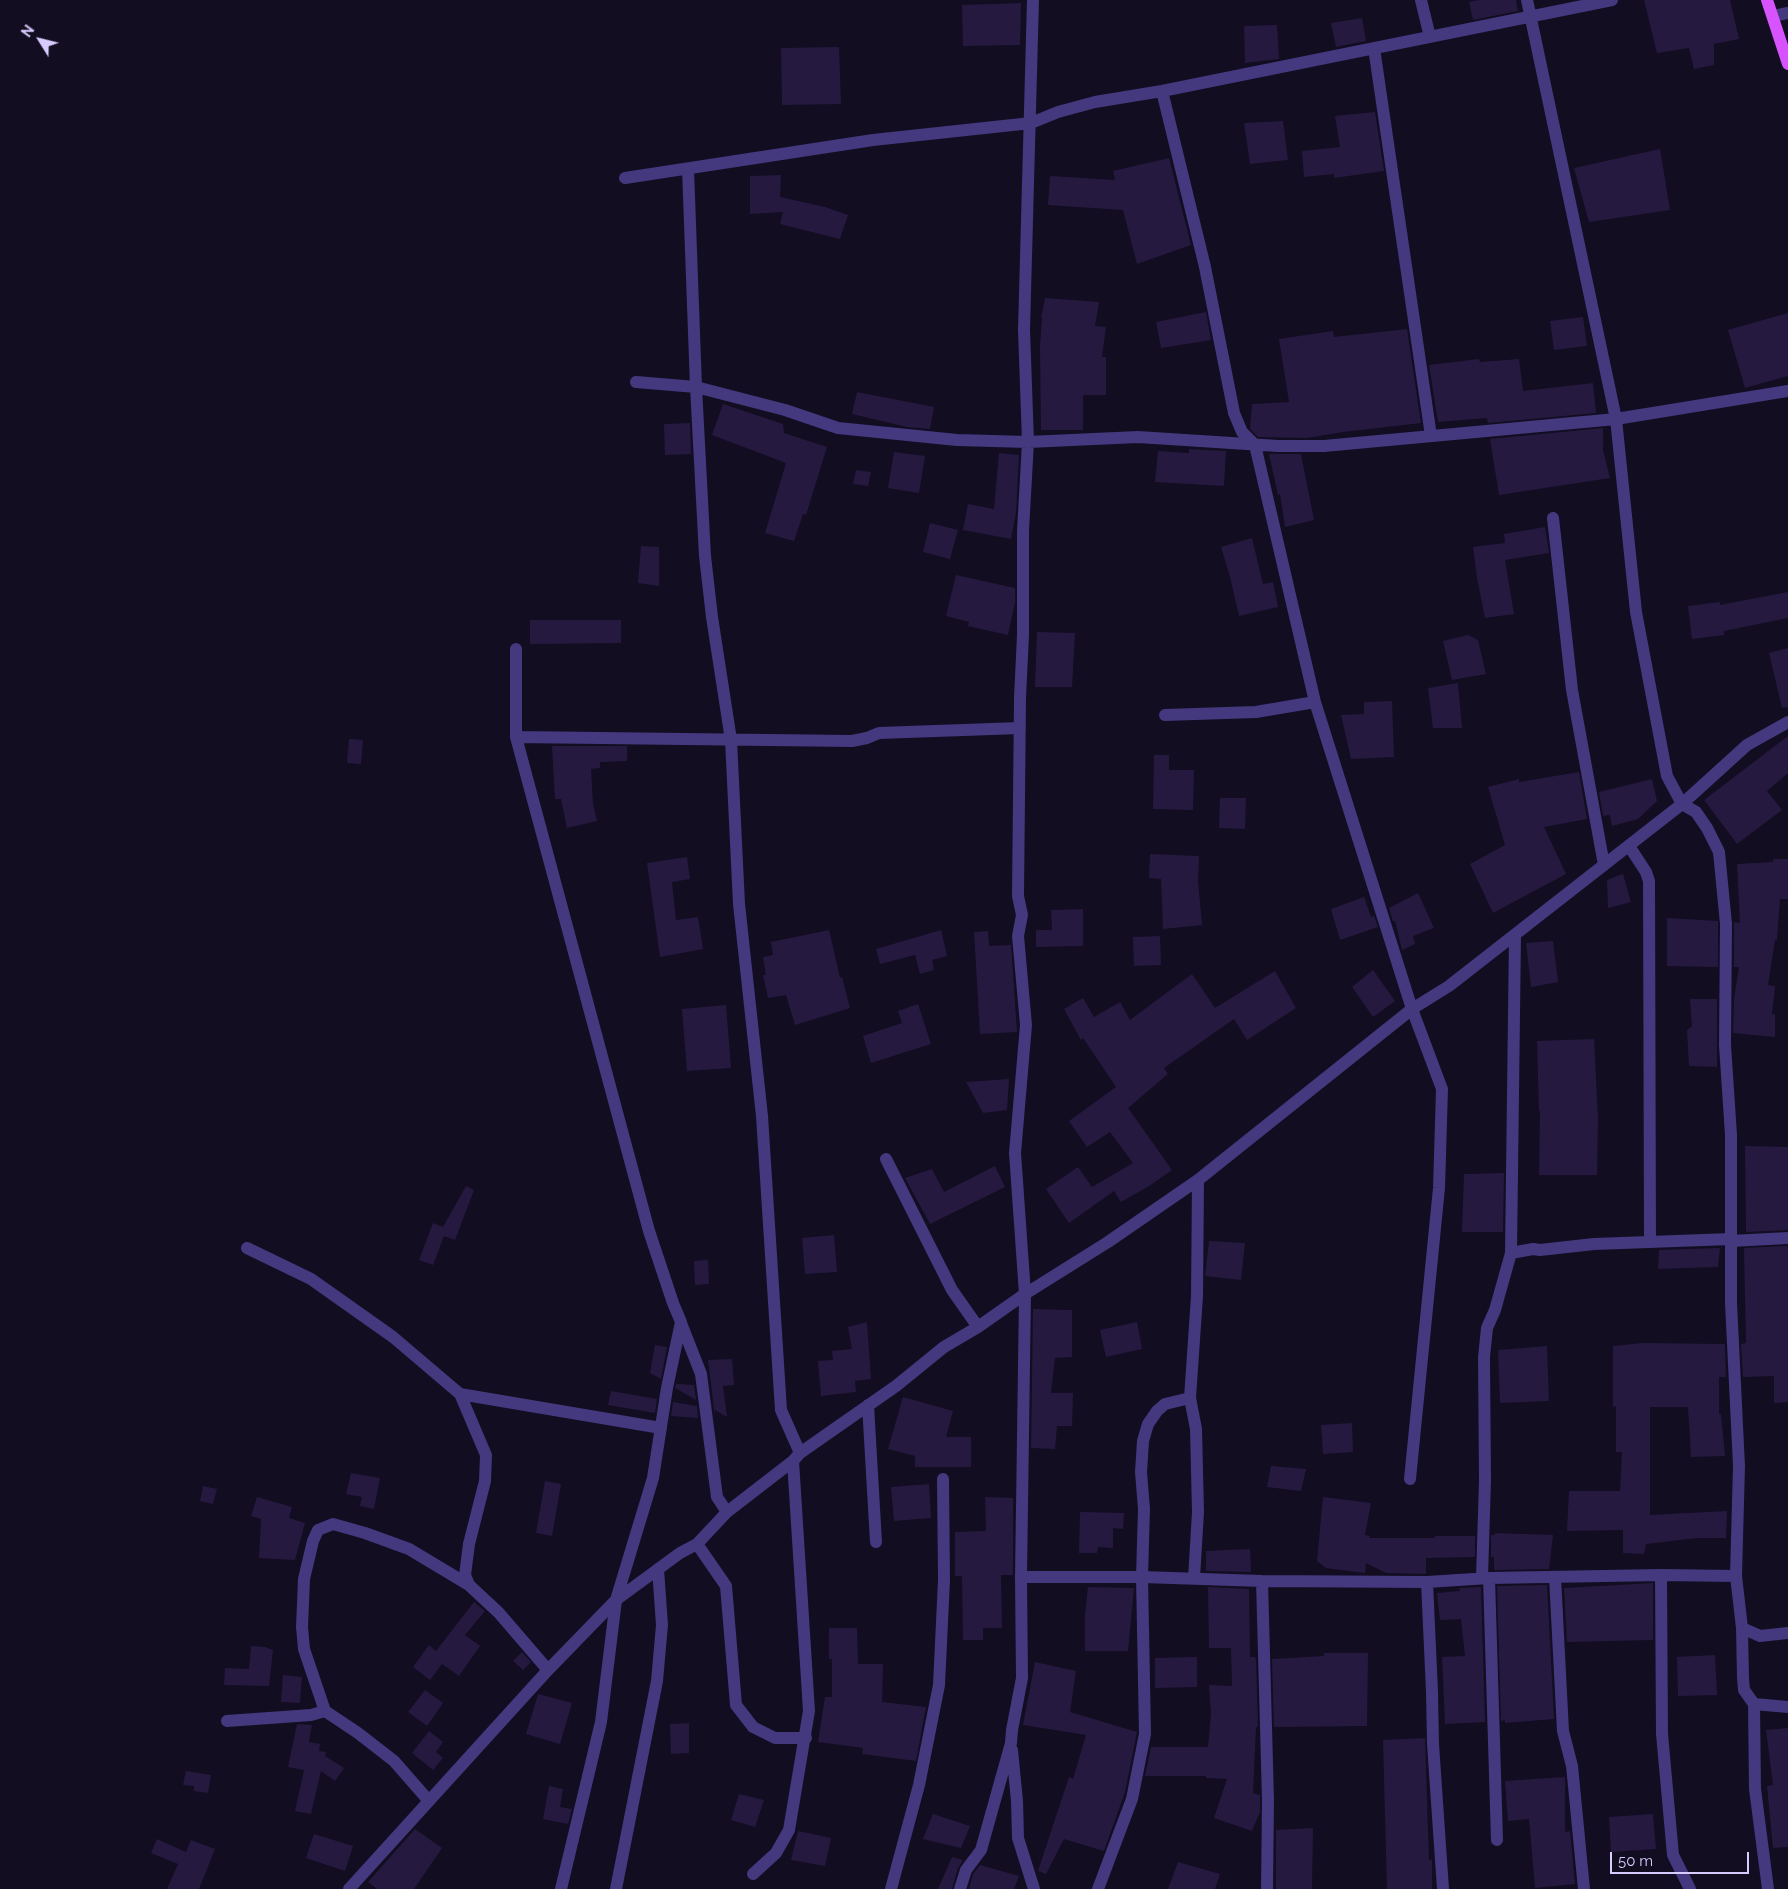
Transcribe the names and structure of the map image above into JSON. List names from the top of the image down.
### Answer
{
  "scale_bar": "50 m",
  "north": "top left"
}
